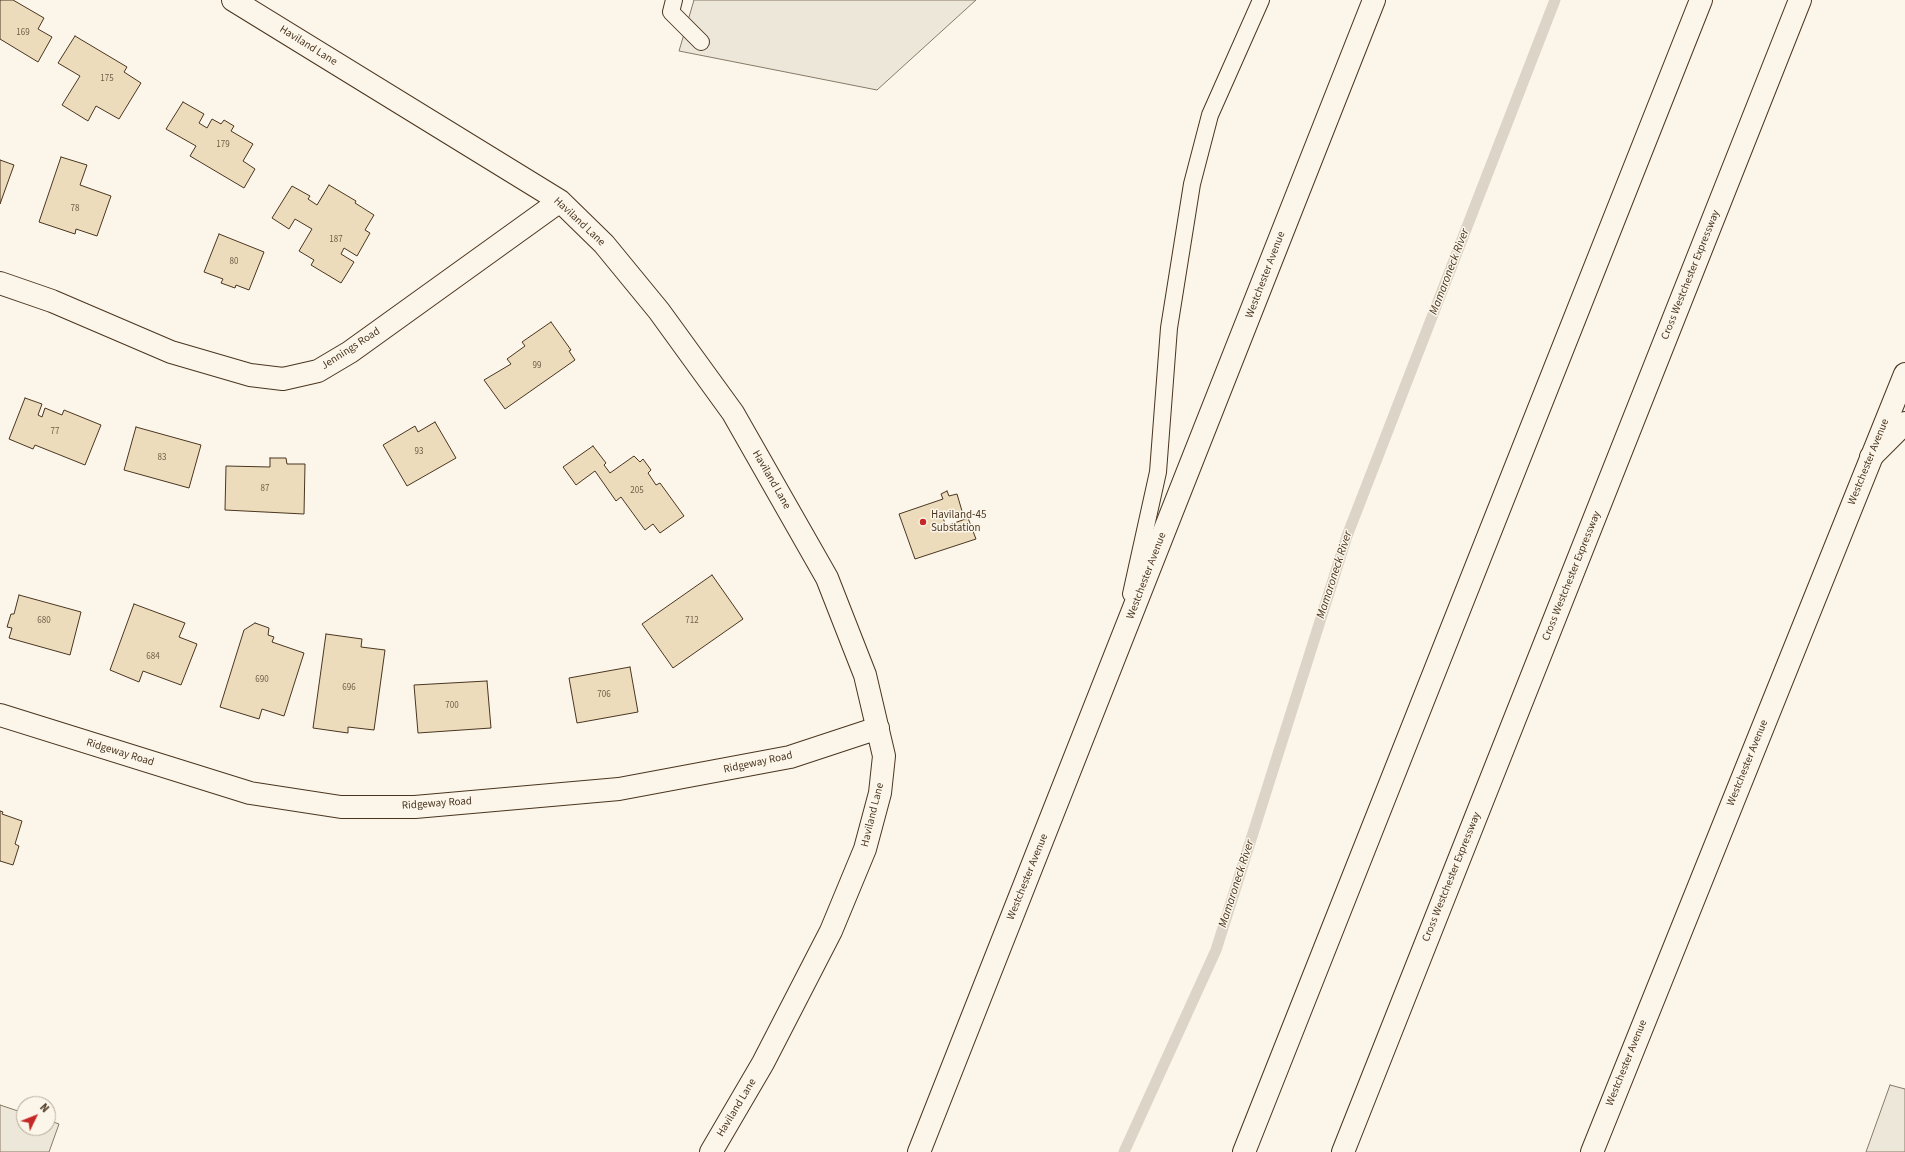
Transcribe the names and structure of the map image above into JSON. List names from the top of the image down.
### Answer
{
  "streets": {
    "main road": [
      "Haviland Lane",
      "Westchester Avenue",
      "Cross Westchester Expressway",
      "Jennings Road",
      "Ridgeway Road"
    ]
  },
  "crossings": [
    ["Haviland Lane", "Jennings Road"],
    ["Haviland Lane", "Ridgeway Road"]
  ],
  "water": ["Mamaroneck River"],
  "places": ["Haviland-45 Substation"],
  "house_numbers": [
    "169",
    "175",
    "179",
    "78",
    "187",
    "80",
    "99",
    "77",
    "93",
    "83",
    "87",
    "205",
    "680",
    "712",
    "684",
    "690",
    "696",
    "706",
    "700"
  ],
  "north": "top right"
}
